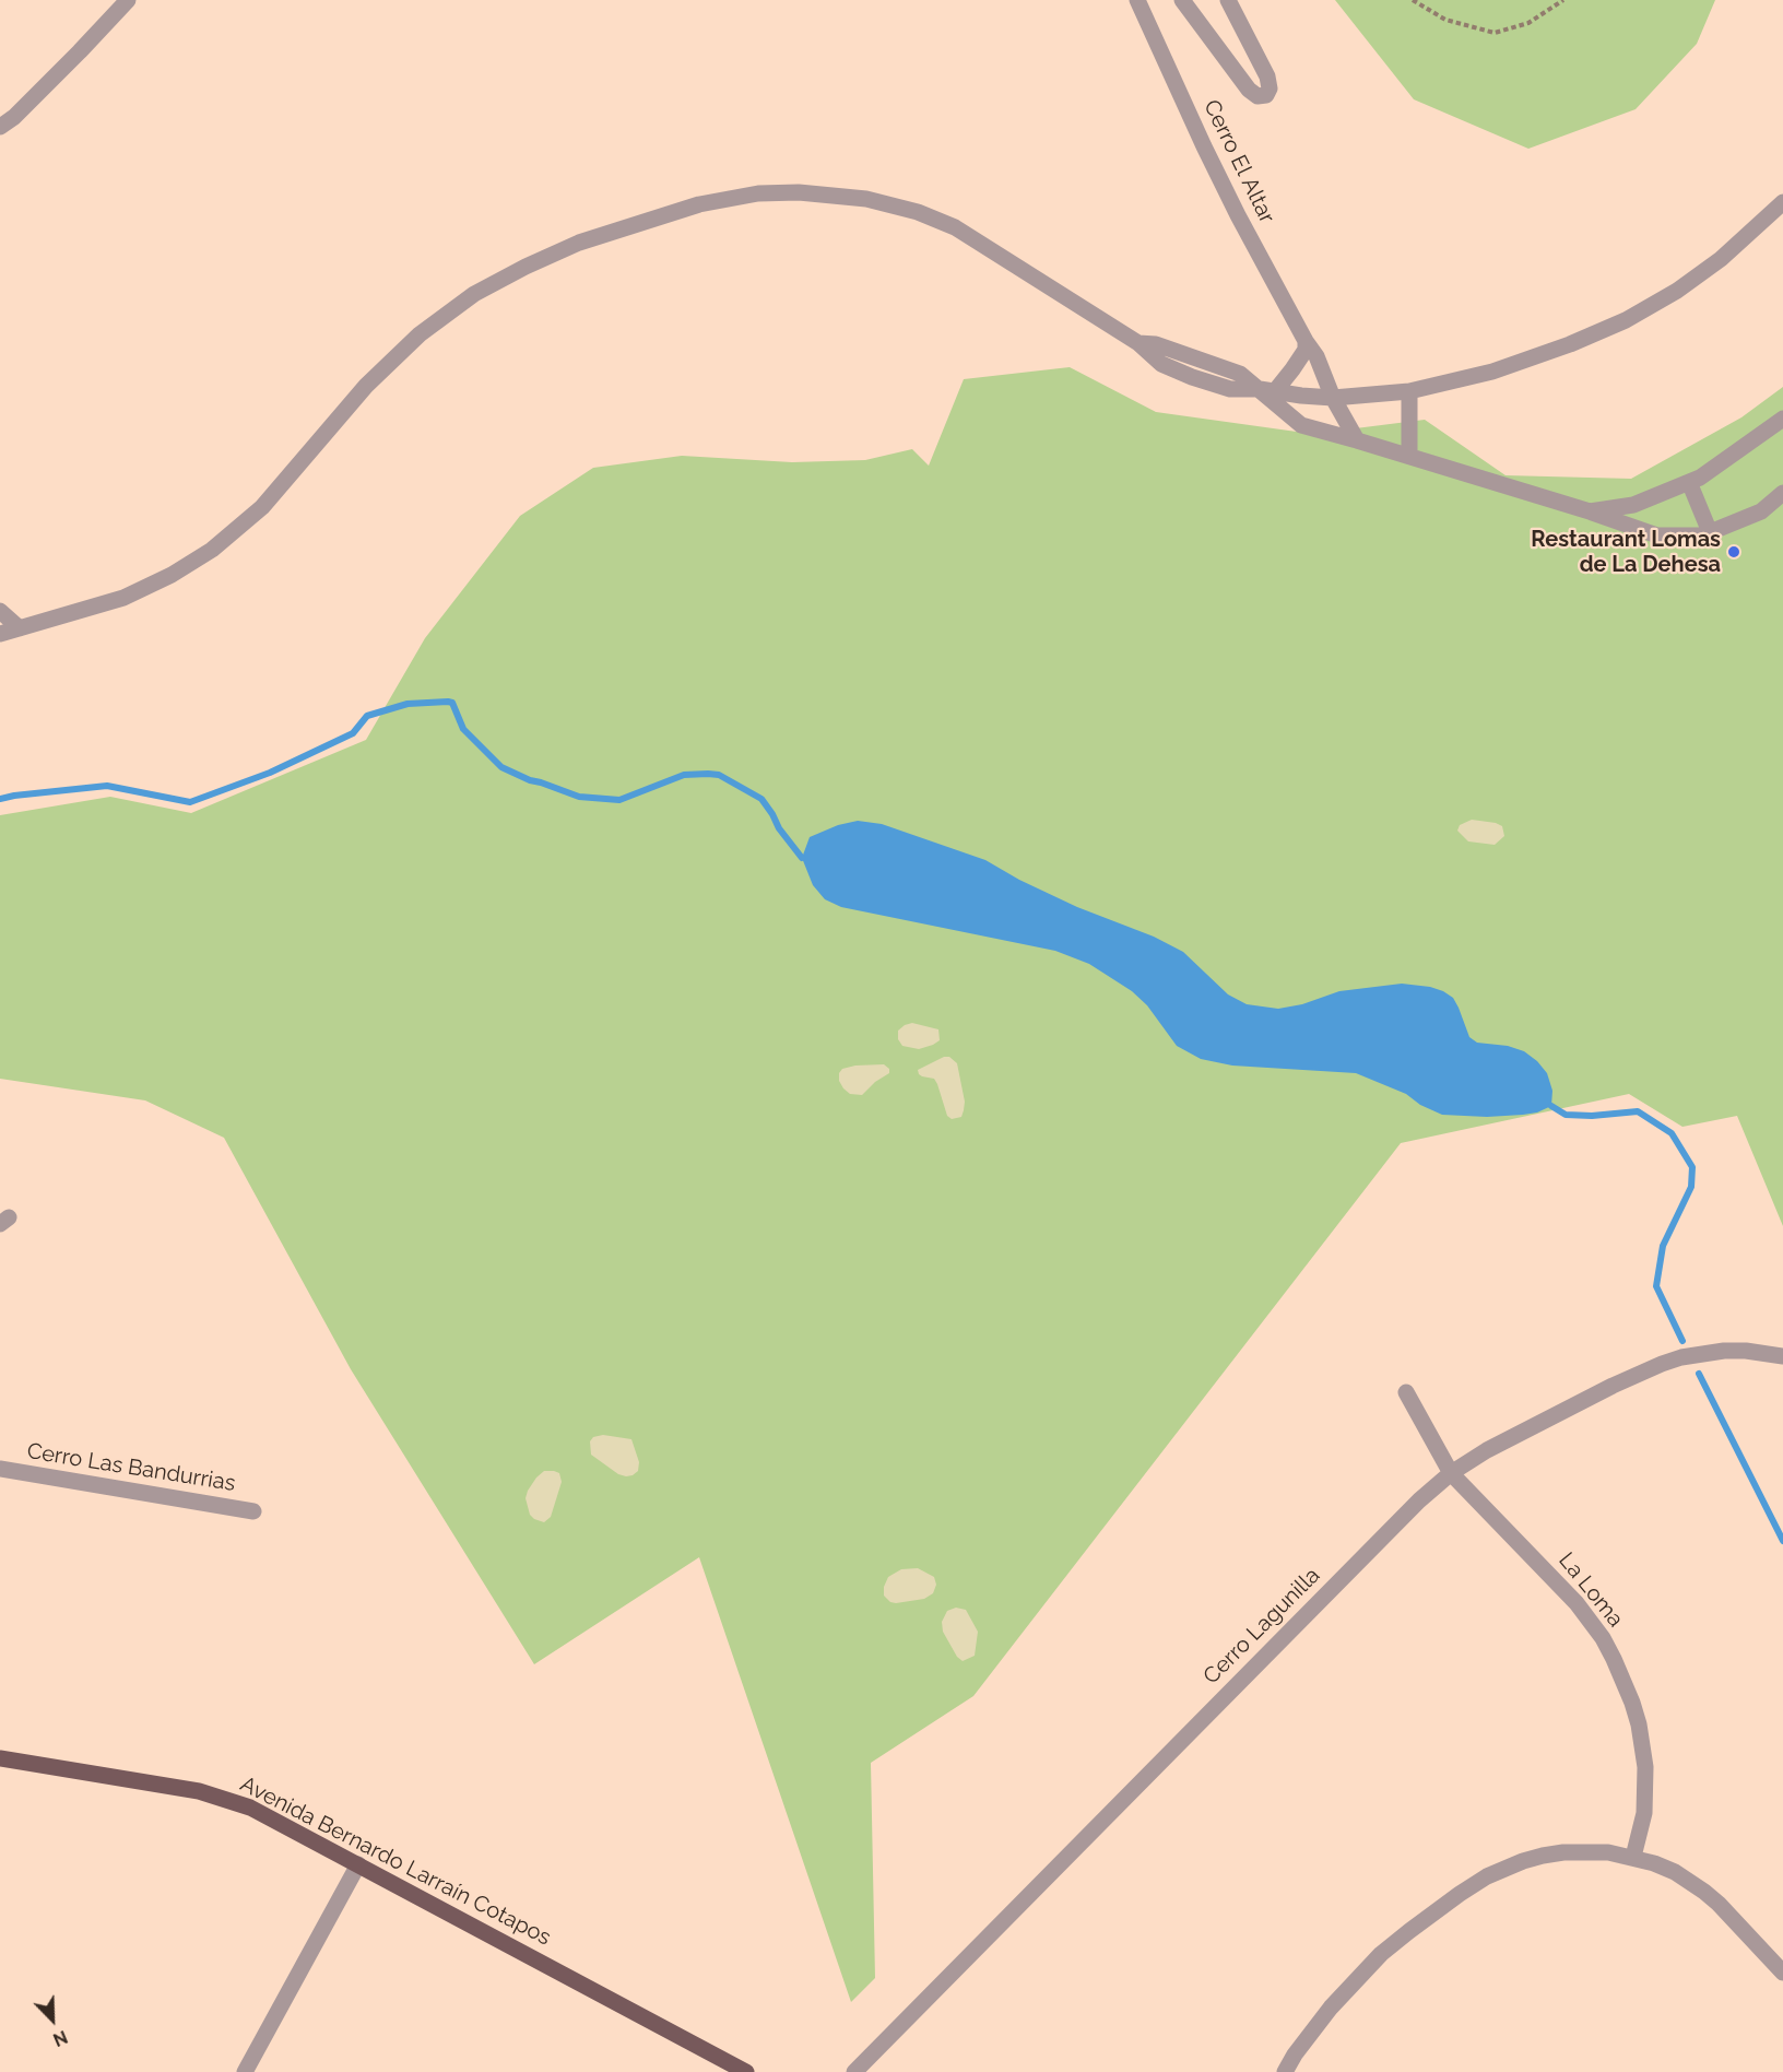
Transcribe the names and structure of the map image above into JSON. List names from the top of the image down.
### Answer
{
  "streets": {
    "main road": ["Avenida Bernardo Larraín Cotapos"],
    "street": [
      "Cerro El Altar",
      "Cerro Las Bandurrias",
      "La Loma",
      "Cerro Lagunilla"
    ]
  },
  "crossings": [
    ["La Loma", "Cerro Lagunilla"]
  ],
  "places": ["Restaurant Lomas de La Dehesa"],
  "north": "bottom right"
}
